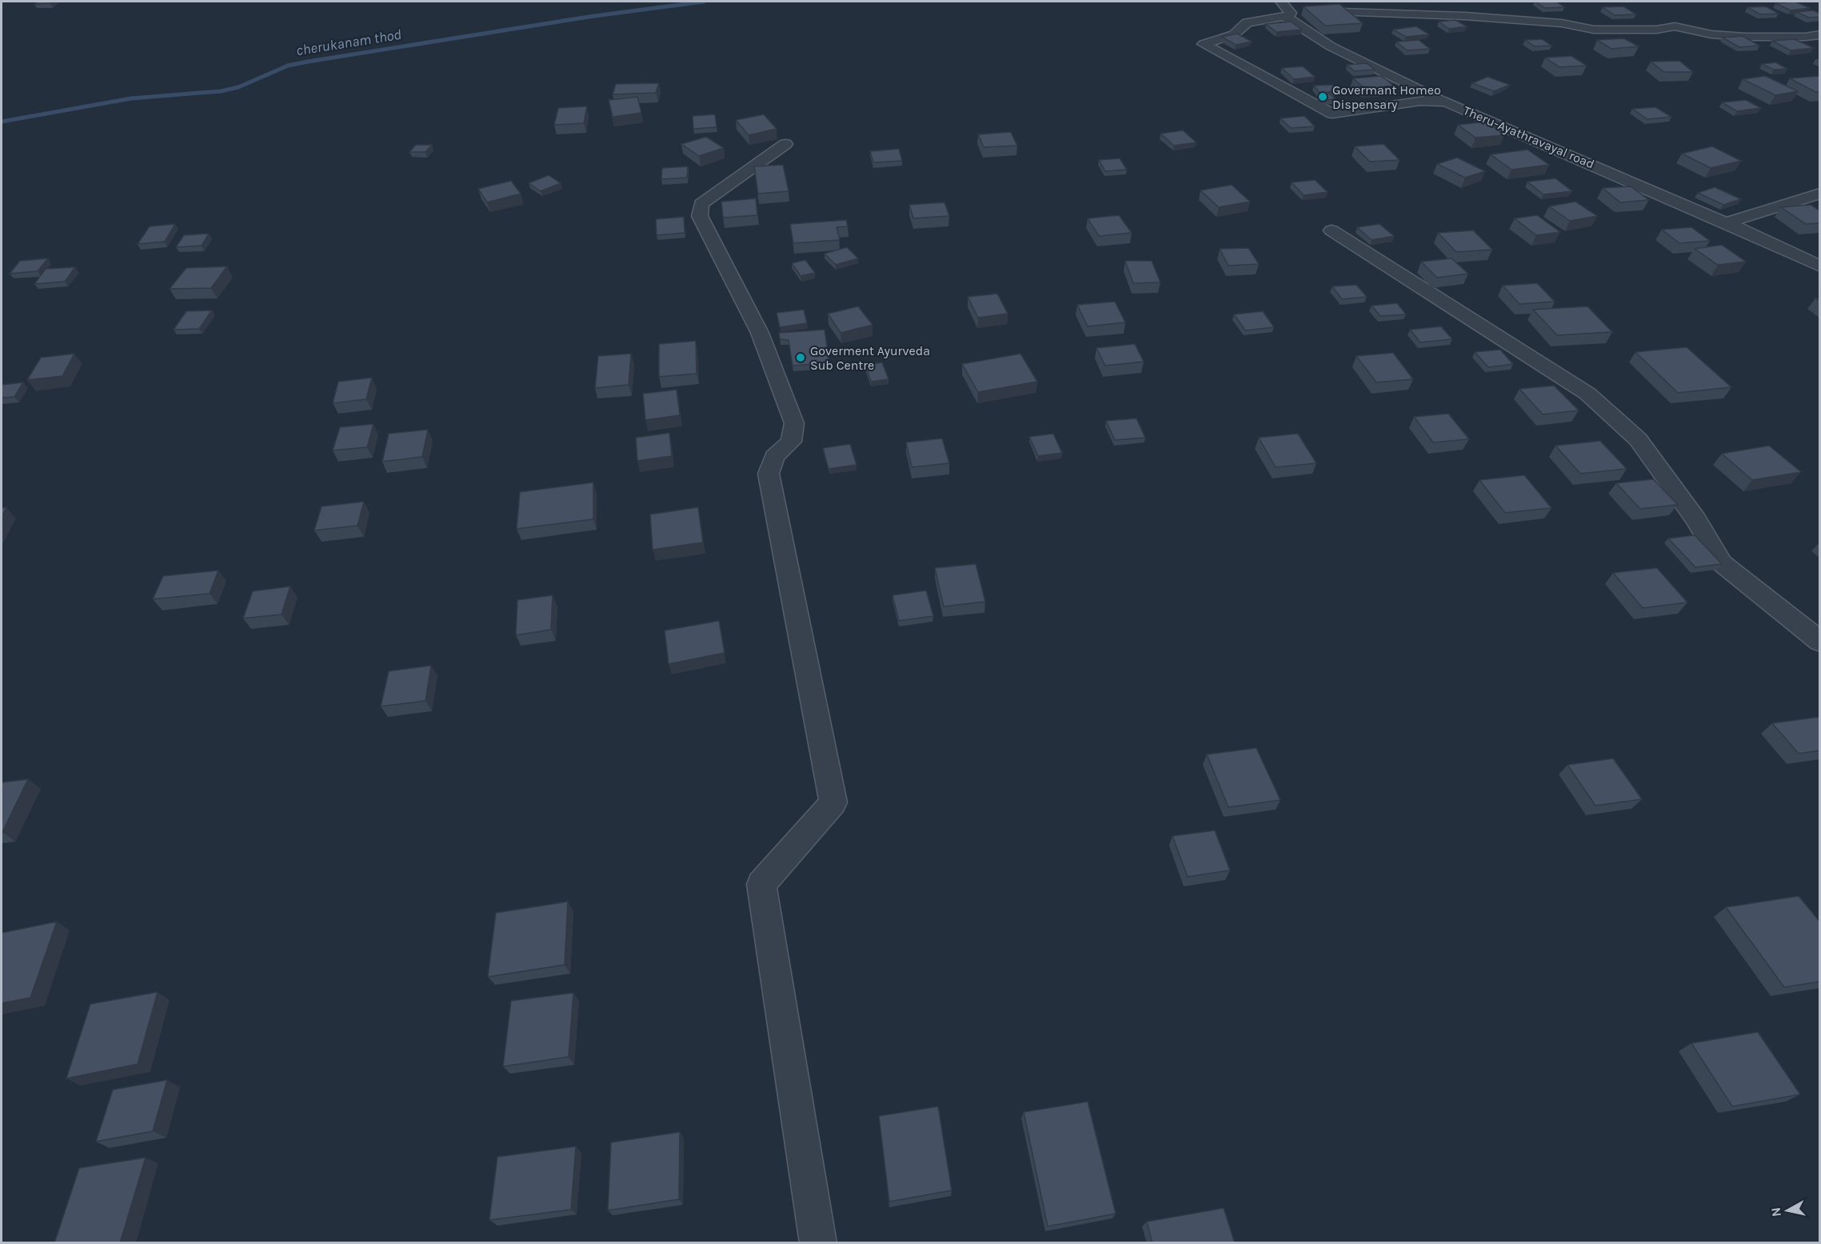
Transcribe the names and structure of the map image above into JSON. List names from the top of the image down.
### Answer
{
  "streets": {
    "street": ["Theru-Ayathravayal road"]
  },
  "water": ["cherukanam thod"],
  "places": ["Govermant Homeo Dispensary", "Goverment Ayurveda Sub Centre"],
  "north": "left"
}
